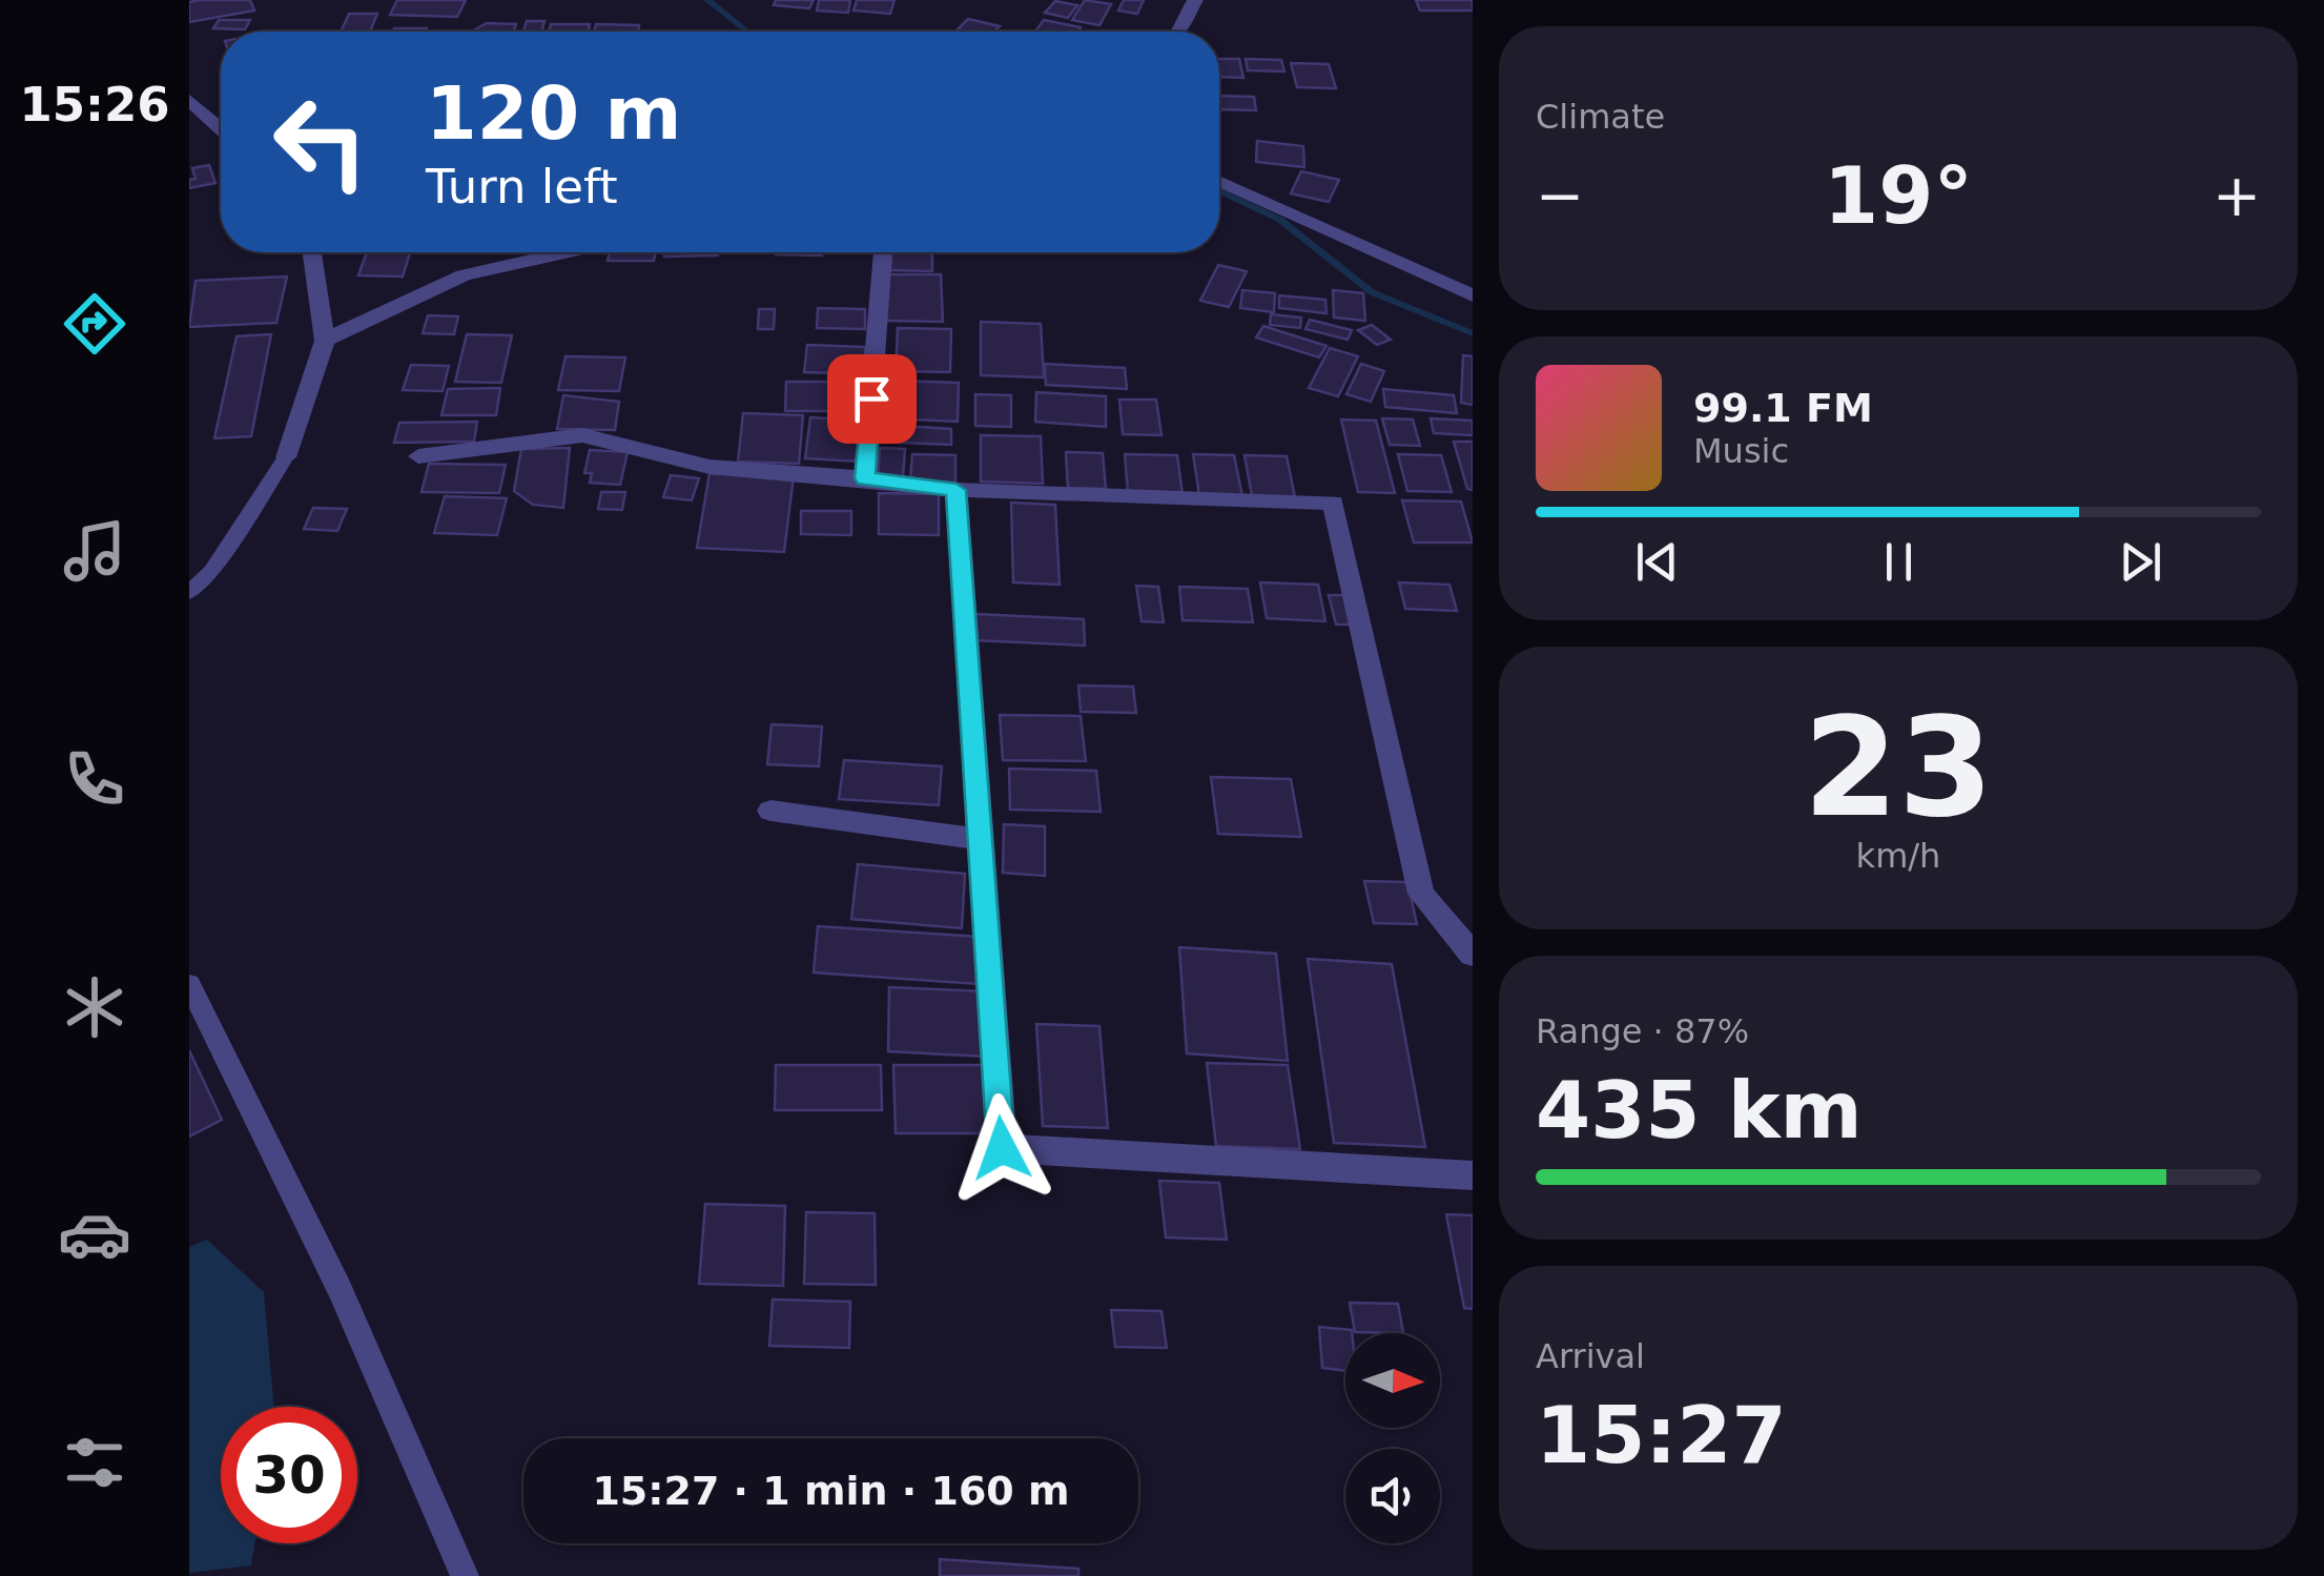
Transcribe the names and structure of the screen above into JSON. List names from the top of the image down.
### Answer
{
  "north": "right",
  "page": {
    "tabs": "15:26",
    "tile": [
      "Climate",
      ["23", "km/h"],
      ["Range · 87%", "435 km"],
      ["Arrival", "15:27"]
    ],
    "turn": ["120 m", "Turn left"],
    "heat": ["−", "19°", "+"],
    "song": ["99.1 FM", "Music"],
    "limit": "30",
    "trip": "15:27 · 1 min · 160 m"
  }
}
